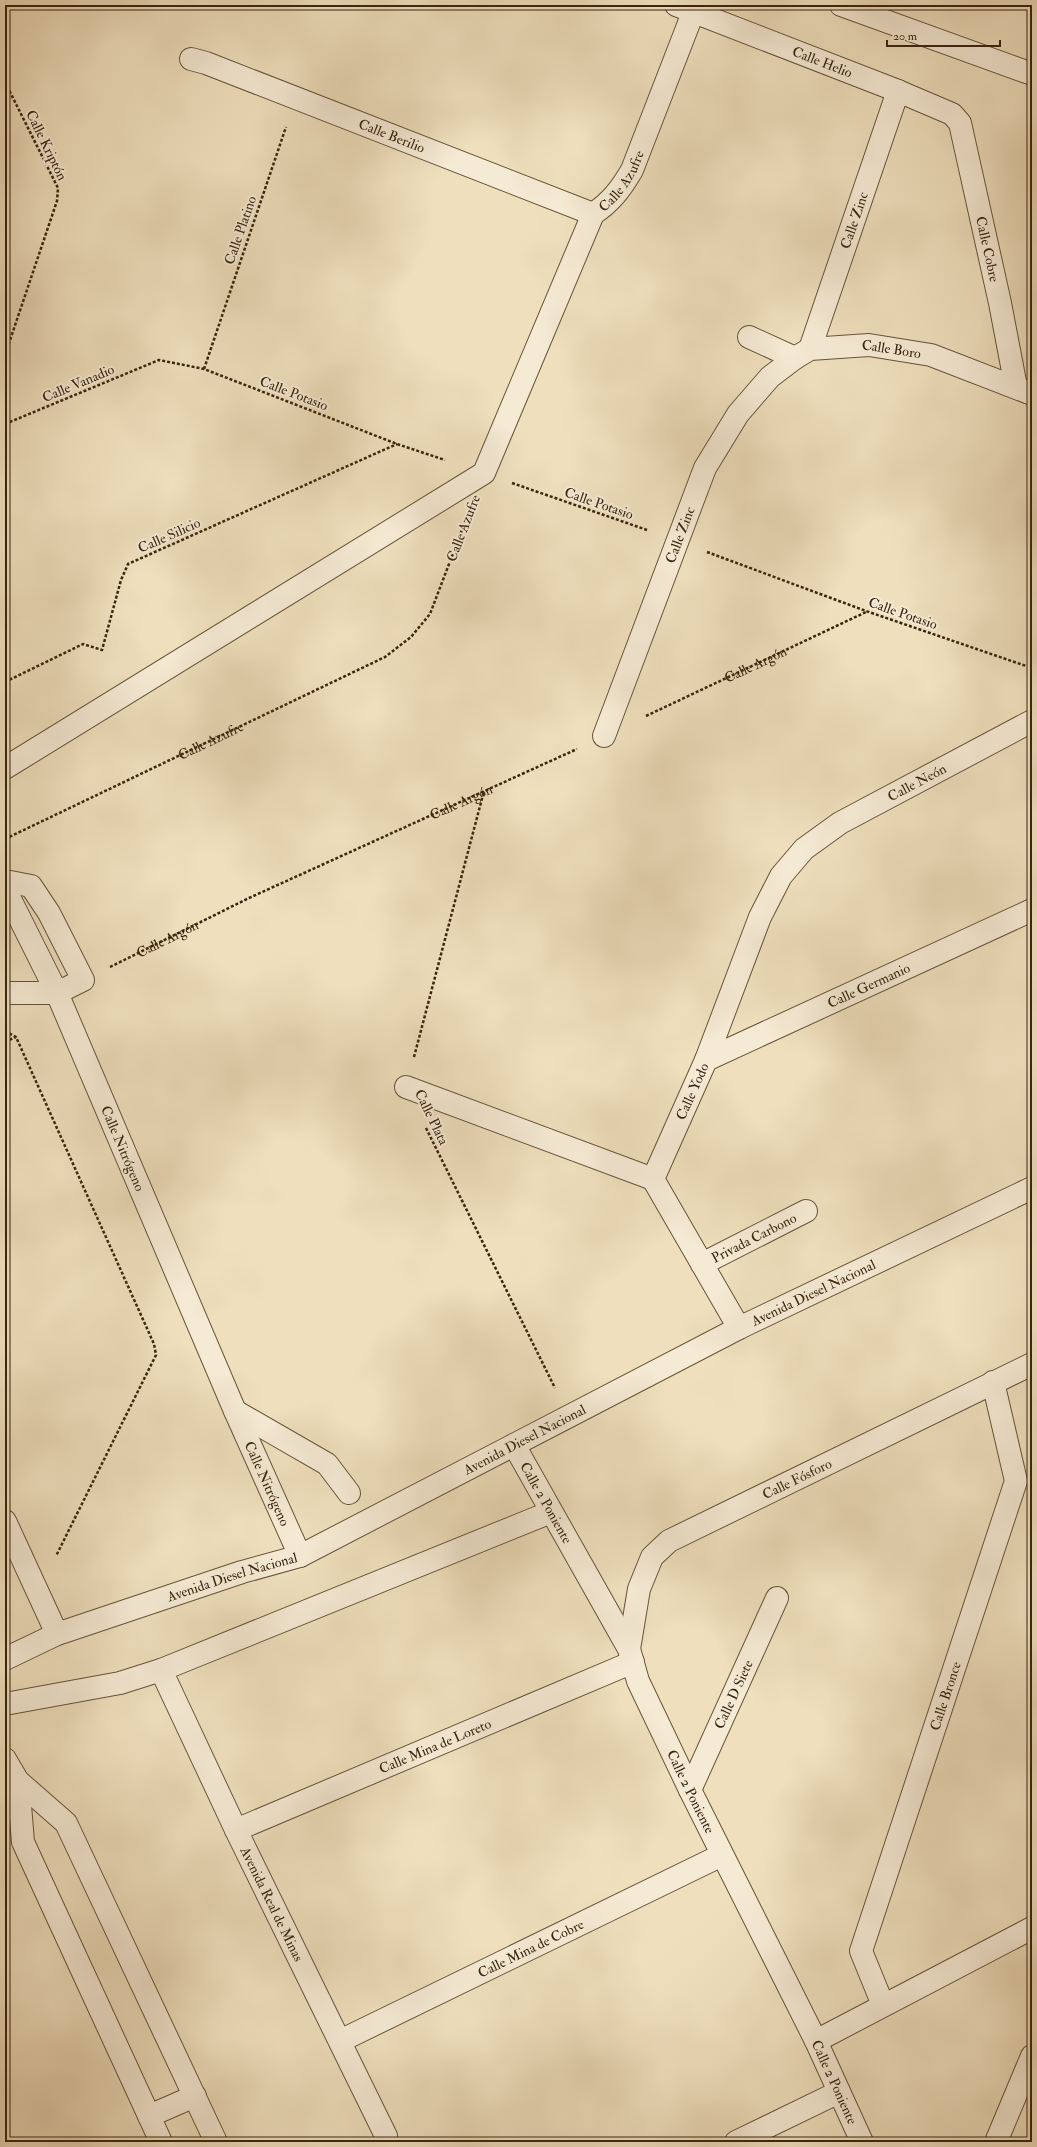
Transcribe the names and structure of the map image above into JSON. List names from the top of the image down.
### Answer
{
  "streets": {
    "street": [
      "Calle Helio",
      "Calle Berilio",
      "Calle Azufre",
      "Calle Zinc",
      "Calle Cobre",
      "Calle Boro",
      "Calle Neón",
      "Calle Germanio",
      "Calle Yodo",
      "Calle Nitrógeno",
      "Privada Carbono",
      "Avenida Diesel Nacional",
      "Calle Fósforo",
      "Calle 2 Poniente",
      "Calle D Siete",
      "Calle Bronce",
      "Calle Mina de Loreto",
      "Avenida Real de Minas",
      "Calle Mina de Cobre"
    ],
    "path": [
      "Calle Kriptón",
      "Calle Platino",
      "Calle Vanadio",
      "Calle Potasio",
      "Calle Silicio",
      "Calle Argón",
      "Calle Plata"
    ]
  },
  "crossings": [
    ["Calle Helio", "Calle Azufre"],
    ["Calle Helio", "Calle Zinc"],
    ["Calle Helio", "Calle Cobre"],
    ["Calle Berilio", "Calle Azufre"],
    ["Calle Berilio", "Calle Platino"],
    ["Calle Azufre", "Calle Potasio"],
    ["Calle Zinc", "Calle Boro"],
    ["Calle Zinc", "Calle Potasio"],
    ["Calle Zinc", "Calle Argón"],
    ["Calle Platino", "Calle Potasio"],
    ["Calle Cobre", "Calle Boro"],
    ["Calle Vanadio", "Calle Potasio"],
    ["Calle Potasio", "Calle Silicio"],
    ["Calle Potasio", "Calle Argón"],
    ["Calle Argón", "Calle Plata"],
    ["Calle Neón", "Calle Yodo"],
    ["Calle Germanio", "Calle Yodo"],
    ["Calle Nitrógeno", "Avenida Diesel Nacional"],
    ["Avenida Diesel Nacional", "Calle 2 Poniente"],
    ["Calle Fósforo", "Calle 2 Poniente"],
    ["Calle Fósforo", "Calle Bronce"],
    ["Calle Fósforo", "Calle Mina de Loreto"],
    ["Calle 2 Poniente", "Calle D Siete"],
    ["Calle 2 Poniente", "Calle Mina de Loreto"],
    ["Calle 2 Poniente", "Calle Mina de Cobre"],
    ["Calle Mina de Loreto", "Avenida Real de Minas"],
    ["Avenida Real de Minas", "Calle Mina de Cobre"]
  ],
  "scale_bar": "20 m"
}
